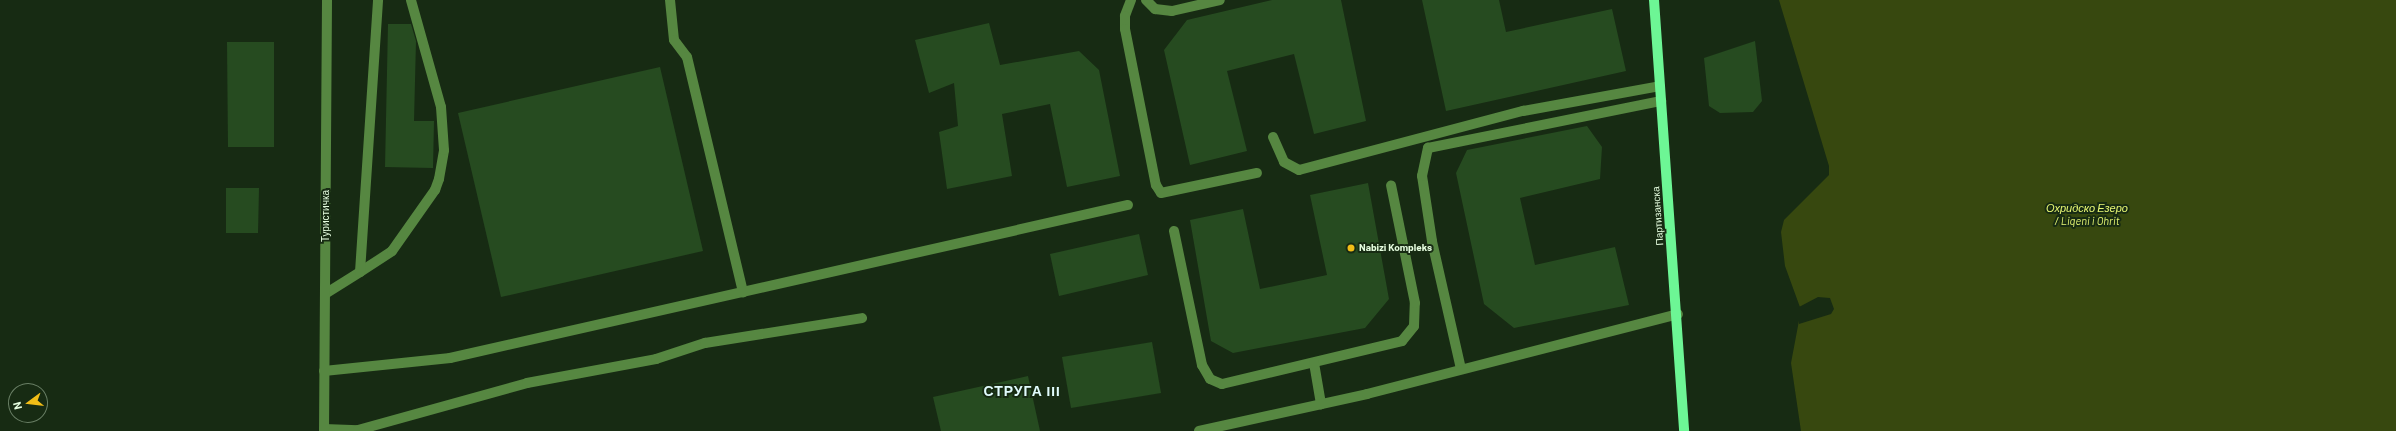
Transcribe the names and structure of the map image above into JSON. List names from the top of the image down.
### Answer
{
  "streets": {
    "main road": ["Партизанска"],
    "street": ["Туристичка"]
  },
  "districts": ["СТРУГА III"],
  "water": ["Охридско Езеро / Liqeni i Ohrit"],
  "places": ["Nabizi Kompleks"],
  "north": "left"
}
